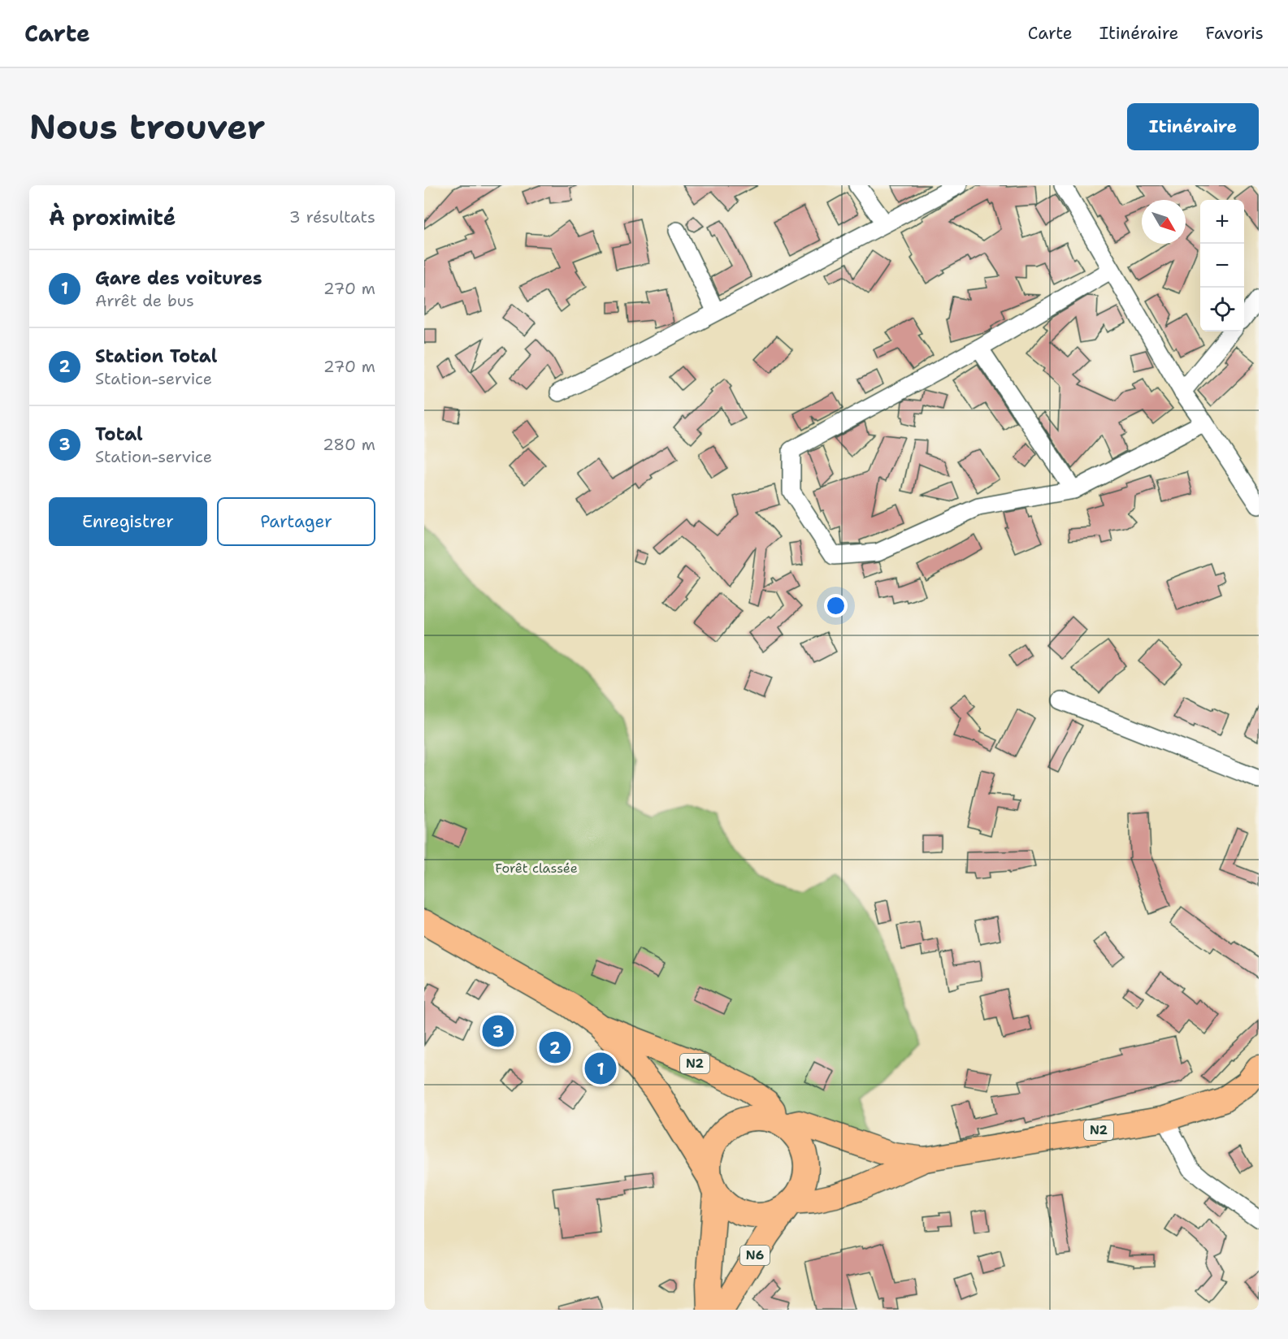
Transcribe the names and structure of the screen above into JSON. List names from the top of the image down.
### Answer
{
  "streets": {
    "highway": ["N2", "N6"]
  },
  "crossings": [
    ["N2", "N6"]
  ],
  "parks": ["Forêt classée"],
  "north": "bottom right",
  "page": {
    "header": "Carte",
    "nav": ["Carte", "Itinéraire", "Favoris"],
    "buttons": [
      "Itinéraire",
      ["Enregistrer", "Partager"]
    ],
    "title": "Nous trouver",
    "heading": ["À proximité", "3 résultats"],
    "map_buttons": ["+", "−"],
    "list": [
      {
        "mark": "1",
        "name": "Gare des voitures",
        "note": "Arrêt de bus",
        "value": "270 m"
      },
      {
        "mark": "2",
        "name": "Station Total",
        "note": "Station-service",
        "value": "270 m"
      },
      {
        "mark": "3",
        "name": "Total",
        "note": "Station-service",
        "value": "280 m"
      }
    ],
    "pins": ["3", "2", "1"]
  }
}
